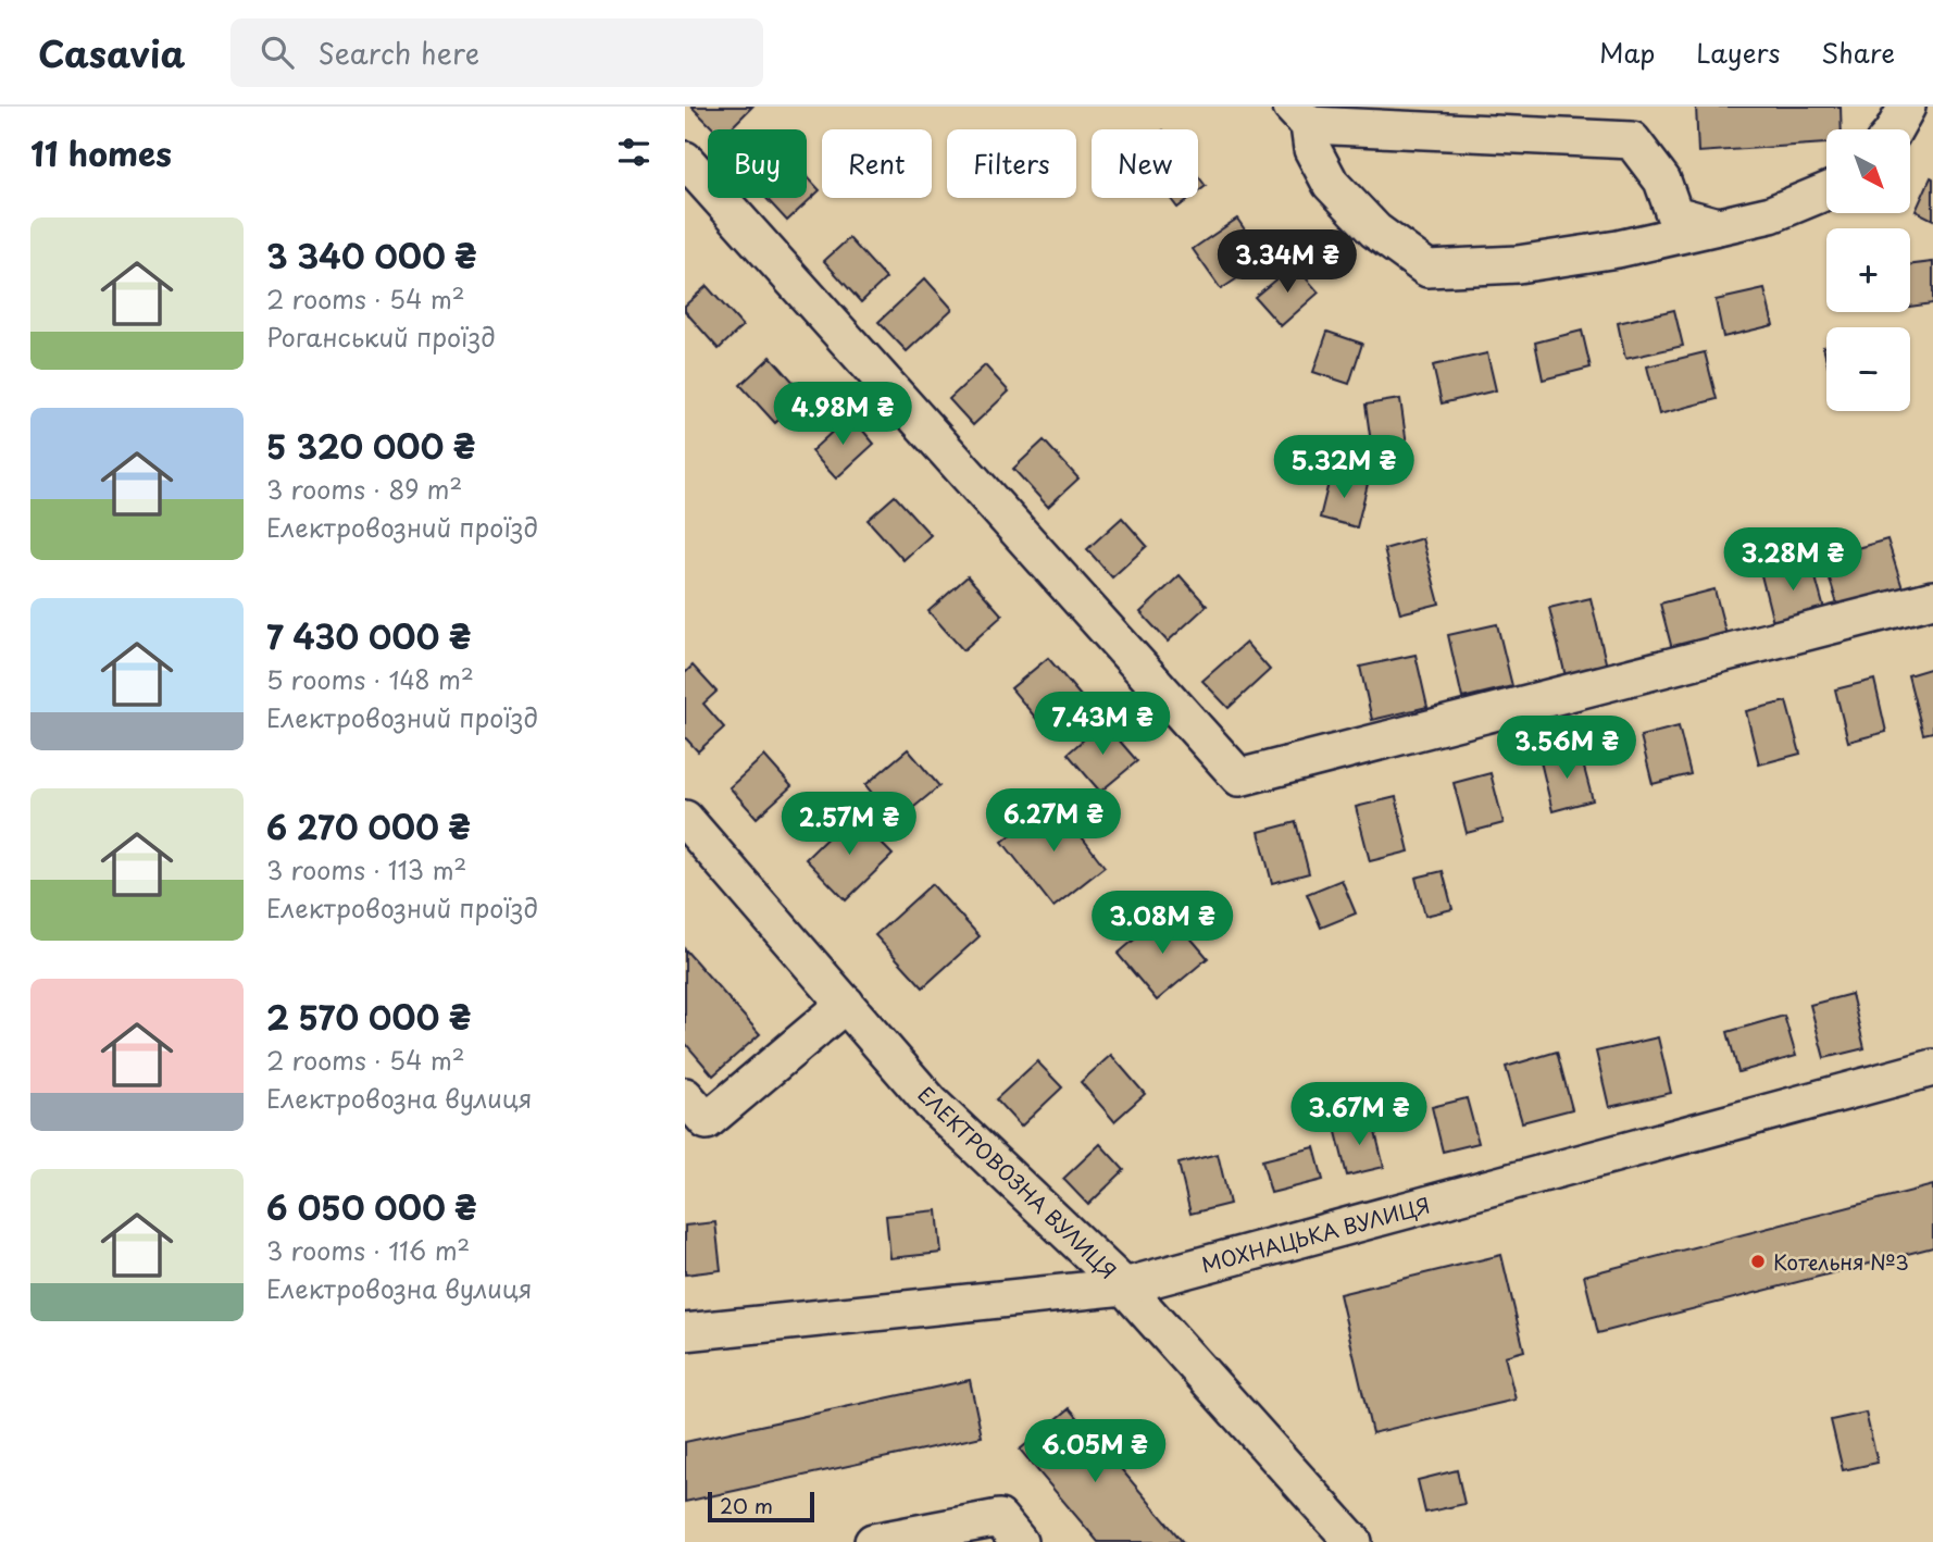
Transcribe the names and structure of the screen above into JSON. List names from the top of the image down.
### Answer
{
  "streets": {
    "street": ["ЕЛЕКТРОВОЗНА ВУЛИЦЯ", "МОХНАЦЬКА ВУЛИЦЯ"]
  },
  "crossings": [
    ["ЕЛЕКТРОВОЗНА ВУЛИЦЯ", "МОХНАЦЬКА ВУЛИЦЯ"]
  ],
  "places": ["Котельня №3"],
  "scale_bar": "20 m",
  "north": "bottom right",
  "page": {
    "header": "Casavia",
    "search": "Search here",
    "nav": ["Map", "Layers", "Share"],
    "heading": "11 homes",
    "map_buttons": ["+", "−"],
    "chip": [
      "Buy",
      "Rent",
      "Filters",
      "New"
    ],
    "list": [
      {
        "name": "3 340 000 ₴",
        "note": "2 rooms · 54 m² · Роганський проїзд"
      },
      {
        "name": "5 320 000 ₴",
        "note": "3 rooms · 89 m² · Електровозний проїзд"
      },
      {
        "name": "7 430 000 ₴",
        "note": "5 rooms · 148 m² · Електровозний проїзд"
      },
      {
        "name": "6 270 000 ₴",
        "note": "3 rooms · 113 m² · Електровозний проїзд"
      },
      {
        "name": "2 570 000 ₴",
        "note": "2 rooms · 54 m² · Електровозна вулиця"
      },
      {
        "name": "6 050 000 ₴",
        "note": "3 rooms · 116 m² · Електровозна вулиця"
      }
    ],
    "price": [
      "3.34M ₴",
      "4.98M ₴",
      "5.32M ₴",
      "3.28M ₴",
      "7.43M ₴",
      "3.56M ₴",
      "6.27M ₴",
      "2.57M ₴",
      "3.08M ₴",
      "3.67M ₴",
      "6.05M ₴"
    ],
    "scale": "20 m"
  }
}
